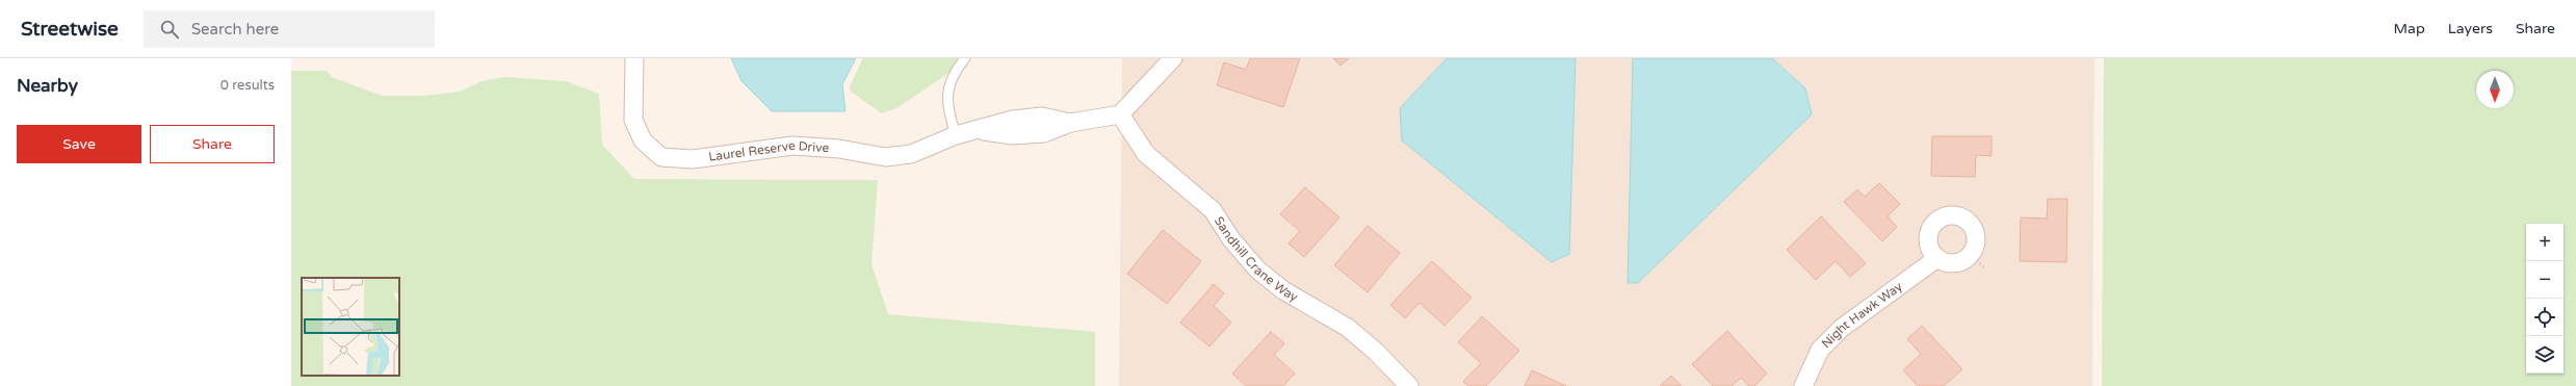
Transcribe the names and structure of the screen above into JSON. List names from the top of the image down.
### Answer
{
  "streets": {
    "street": ["Laurel Reserve Drive", "Sandhill Crane Way", "Night Hawk Way"]
  },
  "crossings": [
    ["Laurel Reserve Drive", "Sandhill Crane Way"]
  ],
  "north": "bottom",
  "page": {
    "header": "Streetwise",
    "search": "Search here",
    "nav": ["Map", "Layers", "Share"],
    "heading": ["Nearby", "0 results"],
    "buttons": ["Save", "Share"],
    "map_buttons": ["+", "−"]
  }
}
